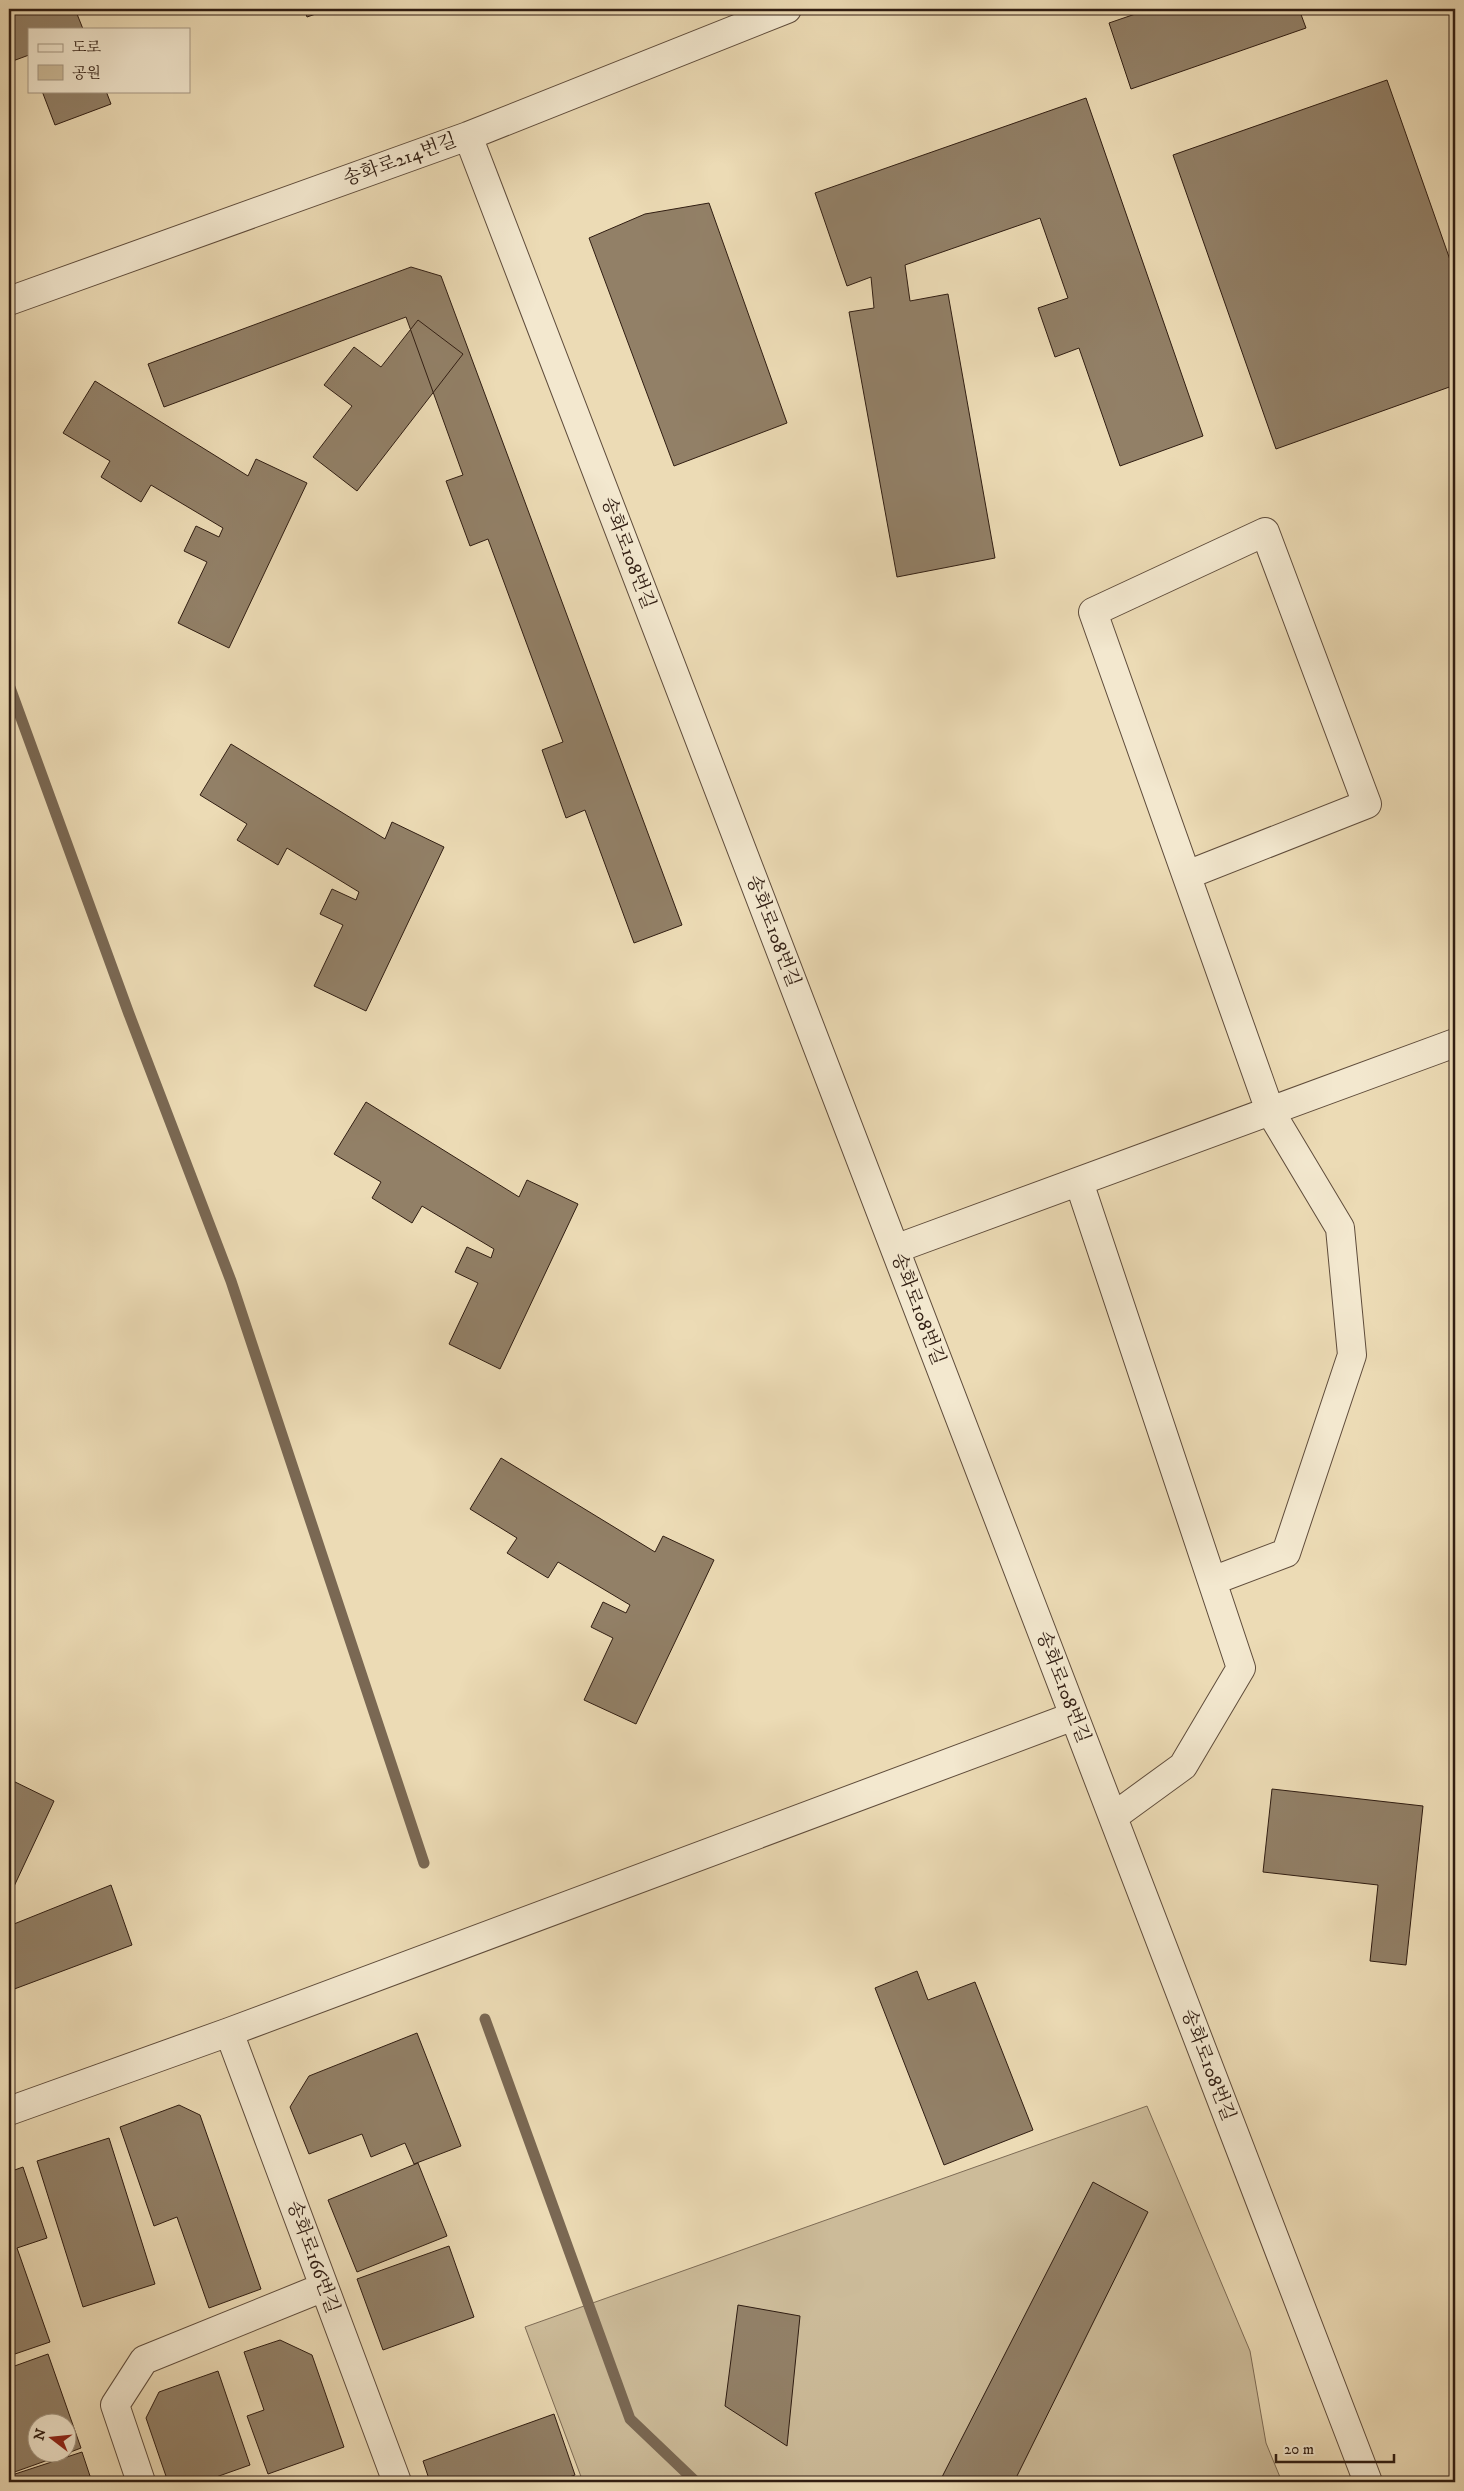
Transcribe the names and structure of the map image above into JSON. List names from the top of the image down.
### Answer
{
  "streets": {
    "street": ["송화로214번길", "송화로108번길", "송화로166번길"]
  },
  "crossings": [
    ["송화로214번길", "송화로108번길"]
  ],
  "legend": ["도로", "공원"],
  "scale_bar": "20 m",
  "north": "left"
}
